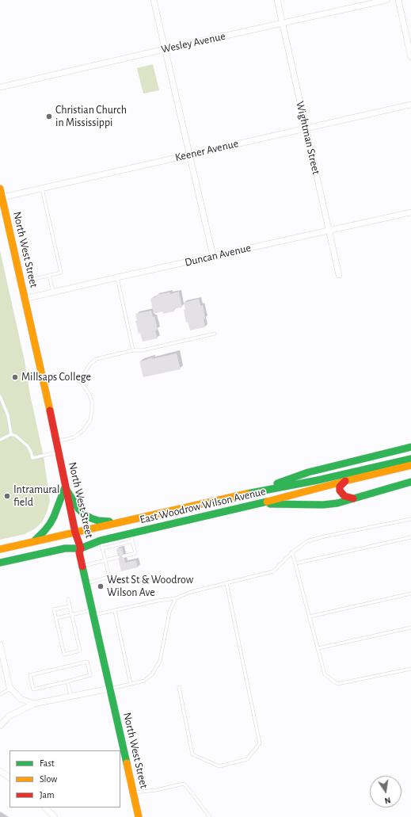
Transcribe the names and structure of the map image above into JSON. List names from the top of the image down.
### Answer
{
  "streets": {
    "main road": ["North West Street", "East Woodrow Wilson Avenue"],
    "street": [
      "Wesley Avenue",
      "Wightman Street",
      "Keener Avenue",
      "Duncan Avenue"
    ]
  },
  "crossings": [
    ["Wesley Avenue", "Wightman Street"],
    ["Wightman Street", "Keener Avenue"],
    ["Wightman Street", "Duncan Avenue"],
    ["Keener Avenue", "North West Street"],
    ["North West Street", "Duncan Avenue"],
    ["North West Street", "East Woodrow Wilson Avenue"]
  ],
  "places": [
    "Christian Church in Mississippi",
    "Millsaps College",
    "Intramural field",
    "West St & Woodrow Wilson Ave"
  ],
  "legend": ["Fast", "Slow", "Jam"],
  "north": "bottom"
}
